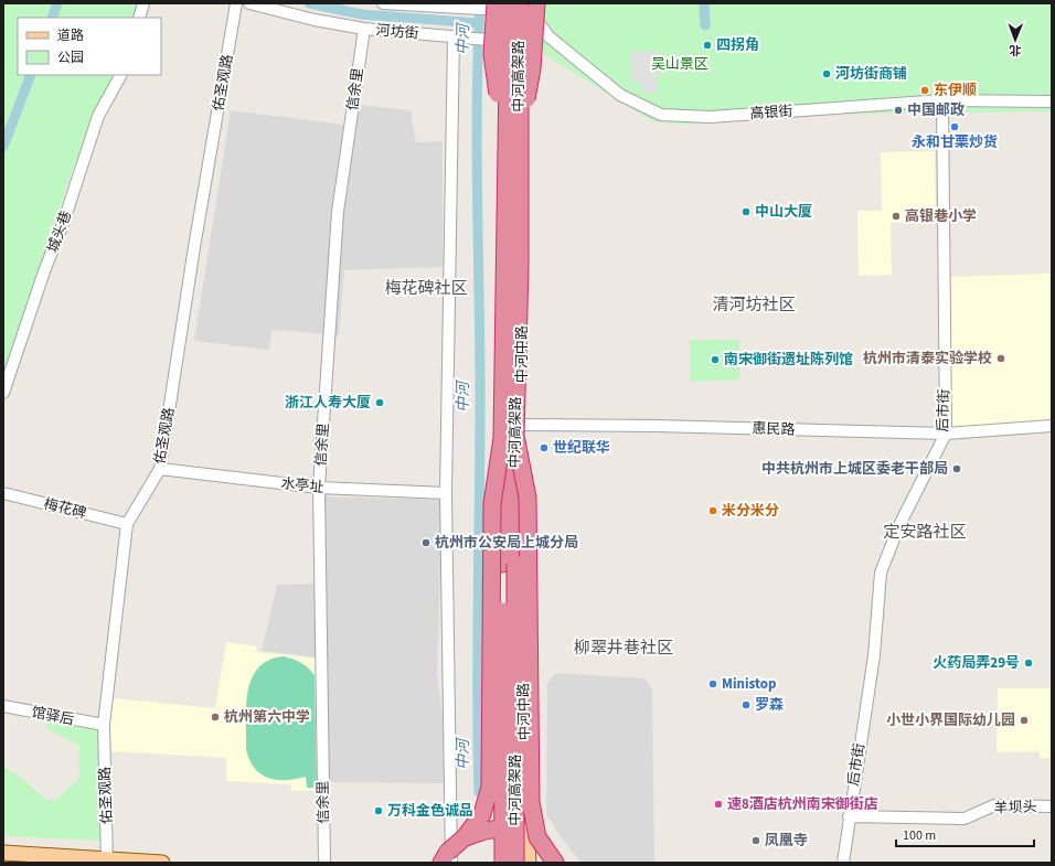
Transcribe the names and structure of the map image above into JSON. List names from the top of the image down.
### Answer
{
  "streets": {
    "highway": ["中河高架路"],
    "main road": ["中河中路"],
    "street": [
      "河坊街",
      "佑圣观路",
      "信余里",
      "高银街",
      "城头巷",
      "后市街",
      "惠民路",
      "水亭址",
      "梅花碑",
      "馆驿后",
      "羊坝头"
    ]
  },
  "crossings": [
    ["河坊街", "中河高架路"],
    ["河坊街", "信余里"],
    ["河坊街", "高银街"],
    ["河坊街", "中河中路"],
    ["中河高架路", "中河中路"],
    ["中河高架路", "惠民路"],
    ["佑圣观路", "水亭址"],
    ["佑圣观路", "梅花碑"],
    ["佑圣观路", "馆驿后"],
    ["信余里", "水亭址"],
    ["高银街", "中河中路"],
    ["高银街", "后市街"],
    ["中河中路", "惠民路"],
    ["后市街", "惠民路"],
    ["后市街", "羊坝头"]
  ],
  "districts": [
    "梅花碑社区",
    "清河坊社区",
    "定安路社区",
    "柳翠井巷社区"
  ],
  "water": ["中河"],
  "parks": ["吴山景区"],
  "places": [
    "四拐角",
    "河坊街商铺",
    "东伊顺",
    "中国邮政",
    "永和甘栗炒货",
    "中山大厦",
    "高银巷小学",
    "杭州市清泰实验学校",
    "南宋御街遗址陈列馆",
    "浙江人寿大厦",
    "世纪联华",
    "中共杭州市上城区委老干部局",
    "米分米分",
    "杭州市公安局上城分局",
    "火药局弄29号",
    "Ministop",
    "罗森",
    "杭州第六中学",
    "小世小界国际幼儿园",
    "速8酒店杭州南宋御街店",
    "万科金色诚品",
    "凤凰寺"
  ],
  "legend": ["道路", "公园"],
  "scale_bar": "100 m",
  "north": "bottom"
}
